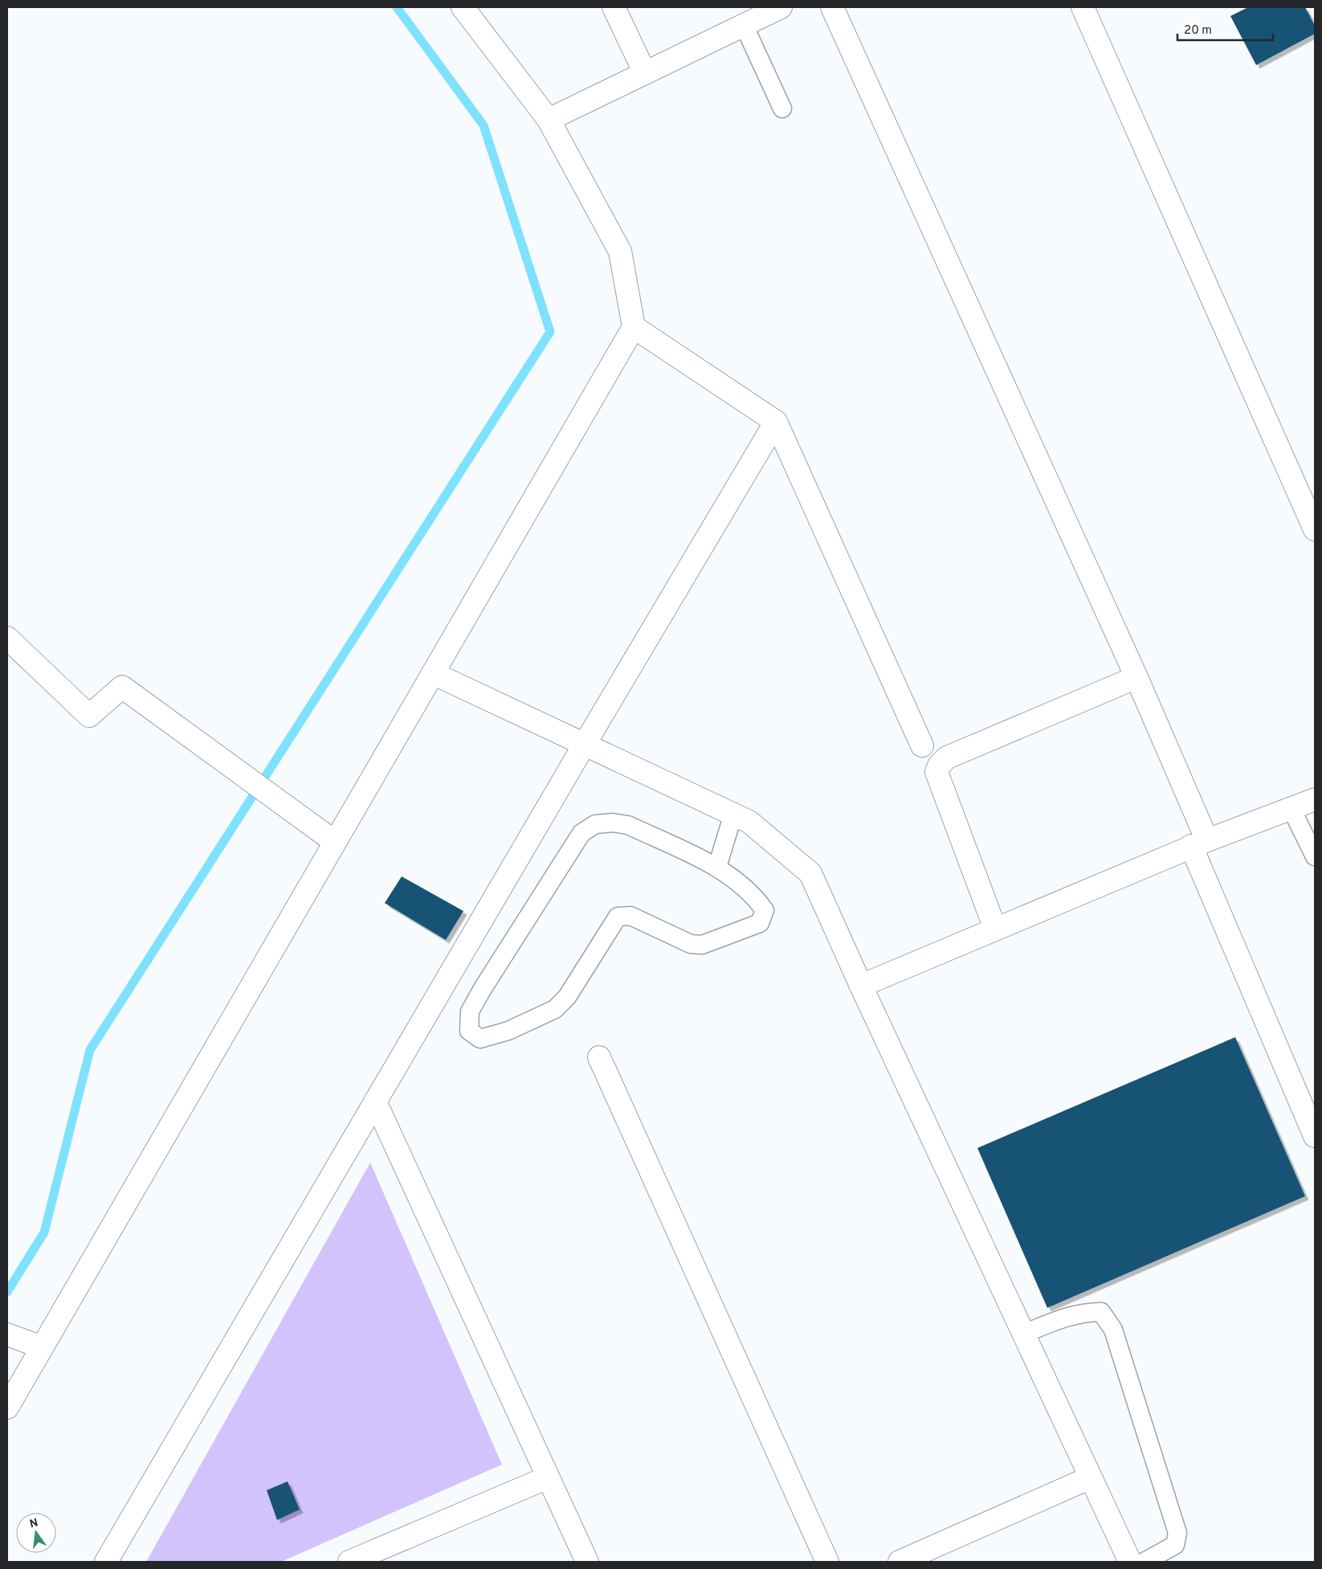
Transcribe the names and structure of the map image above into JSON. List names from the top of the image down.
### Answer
{
  "scale_bar": "20 m",
  "north": "top"
}
